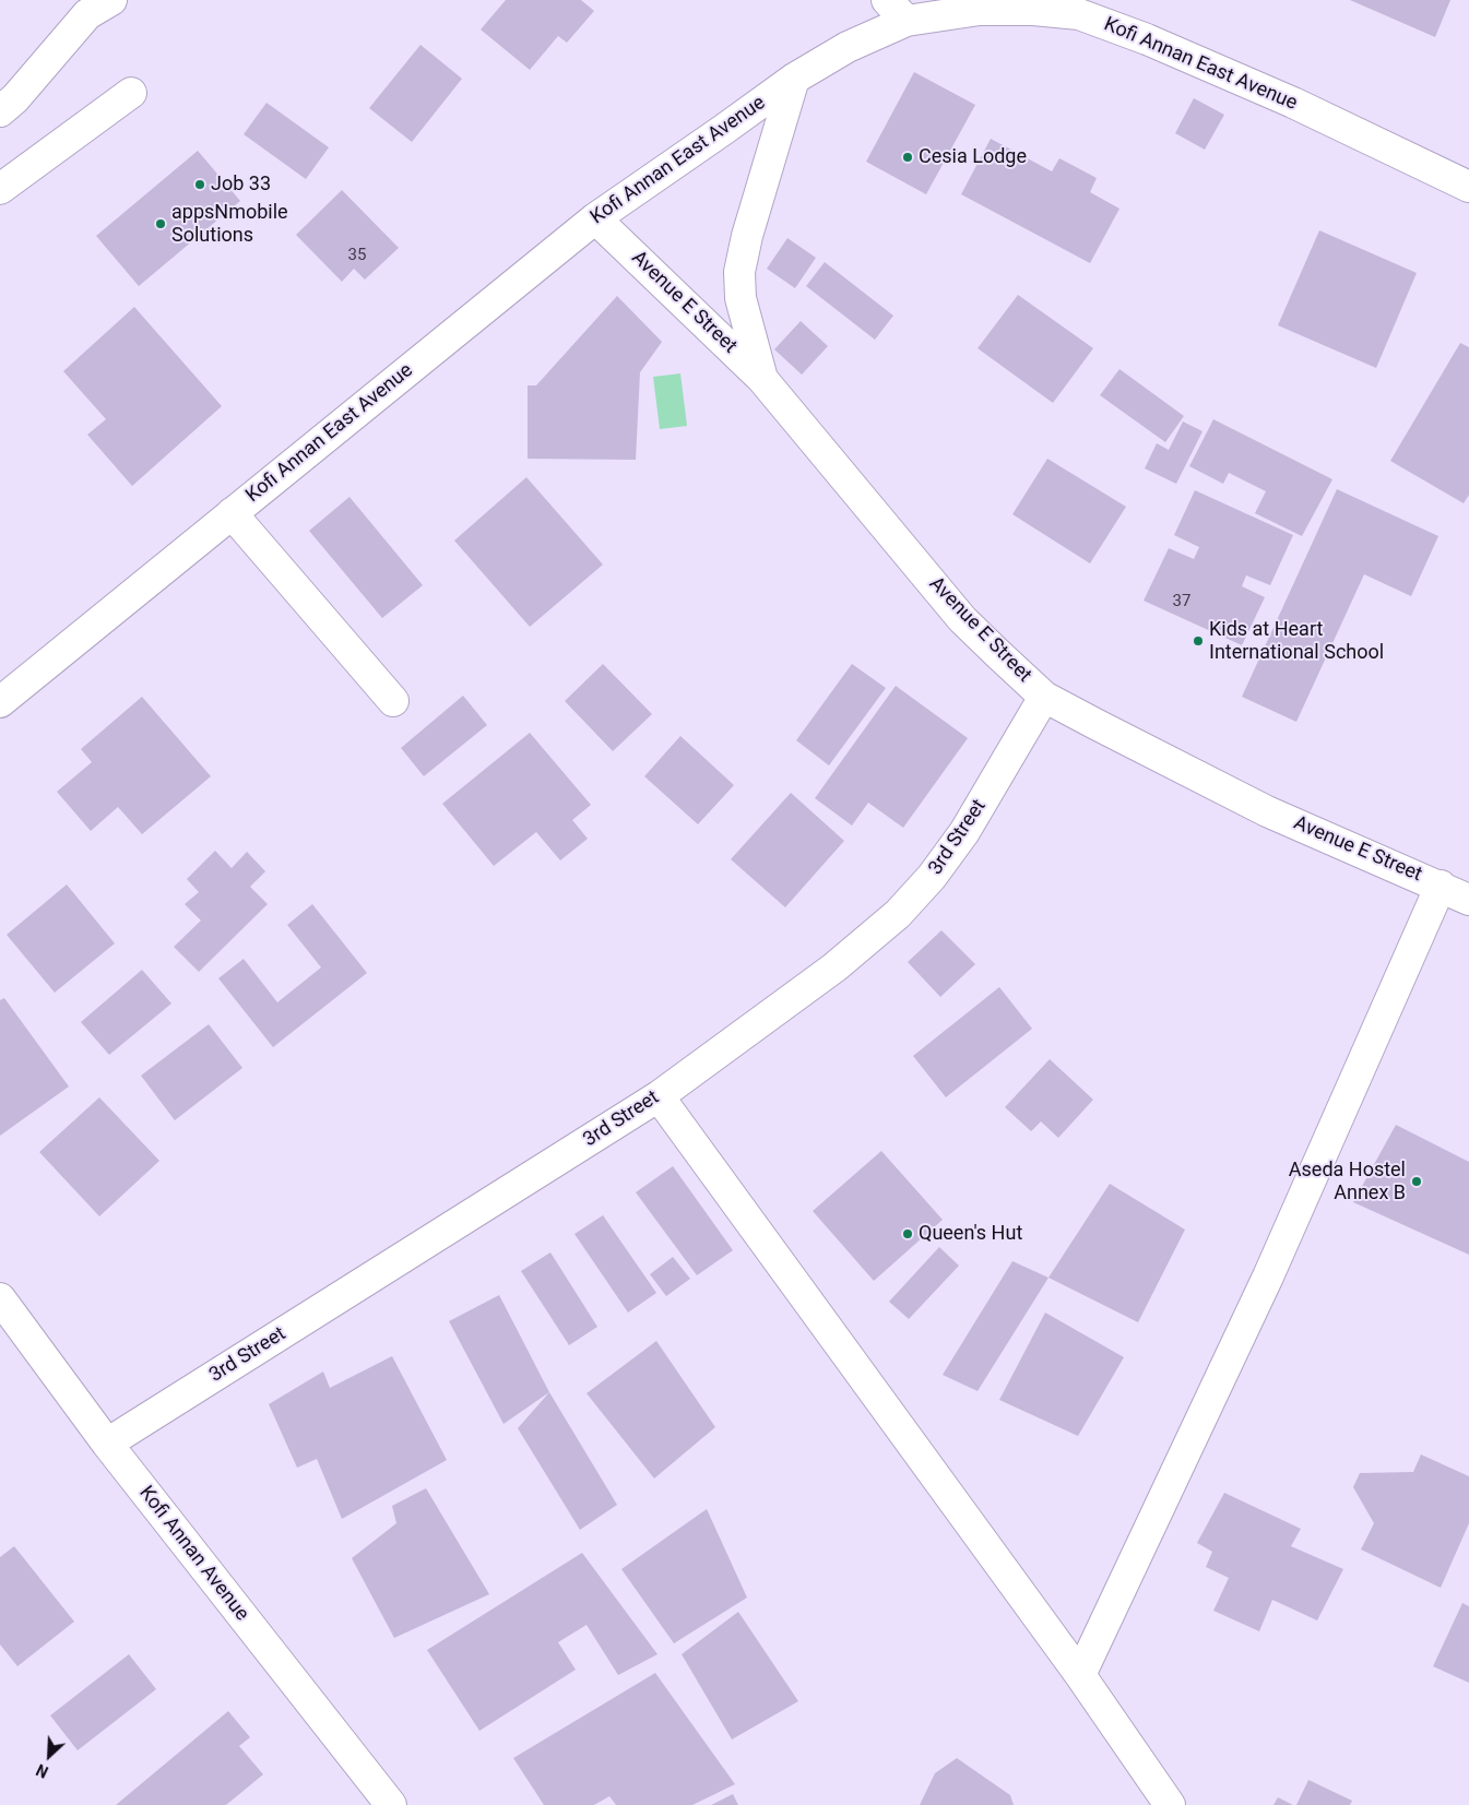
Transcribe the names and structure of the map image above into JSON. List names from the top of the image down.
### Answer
{
  "streets": {
    "street": [
      "Kofi Annan East Avenue",
      "Avenue E Street",
      "3rd Street",
      "Kofi Annan Avenue"
    ]
  },
  "crossings": [
    ["Kofi Annan East Avenue", "Avenue E Street"],
    ["Avenue E Street", "3rd Street"],
    ["3rd Street", "Kofi Annan Avenue"]
  ],
  "places": [
    "Cesia Lodge",
    "Job 33",
    "appsNmobile Solutions",
    "Kids at Heart International School",
    "Aseda Hostel Annex B",
    "Queen's Hut"
  ],
  "house_numbers": ["35", "37"],
  "north": "bottom left"
}
